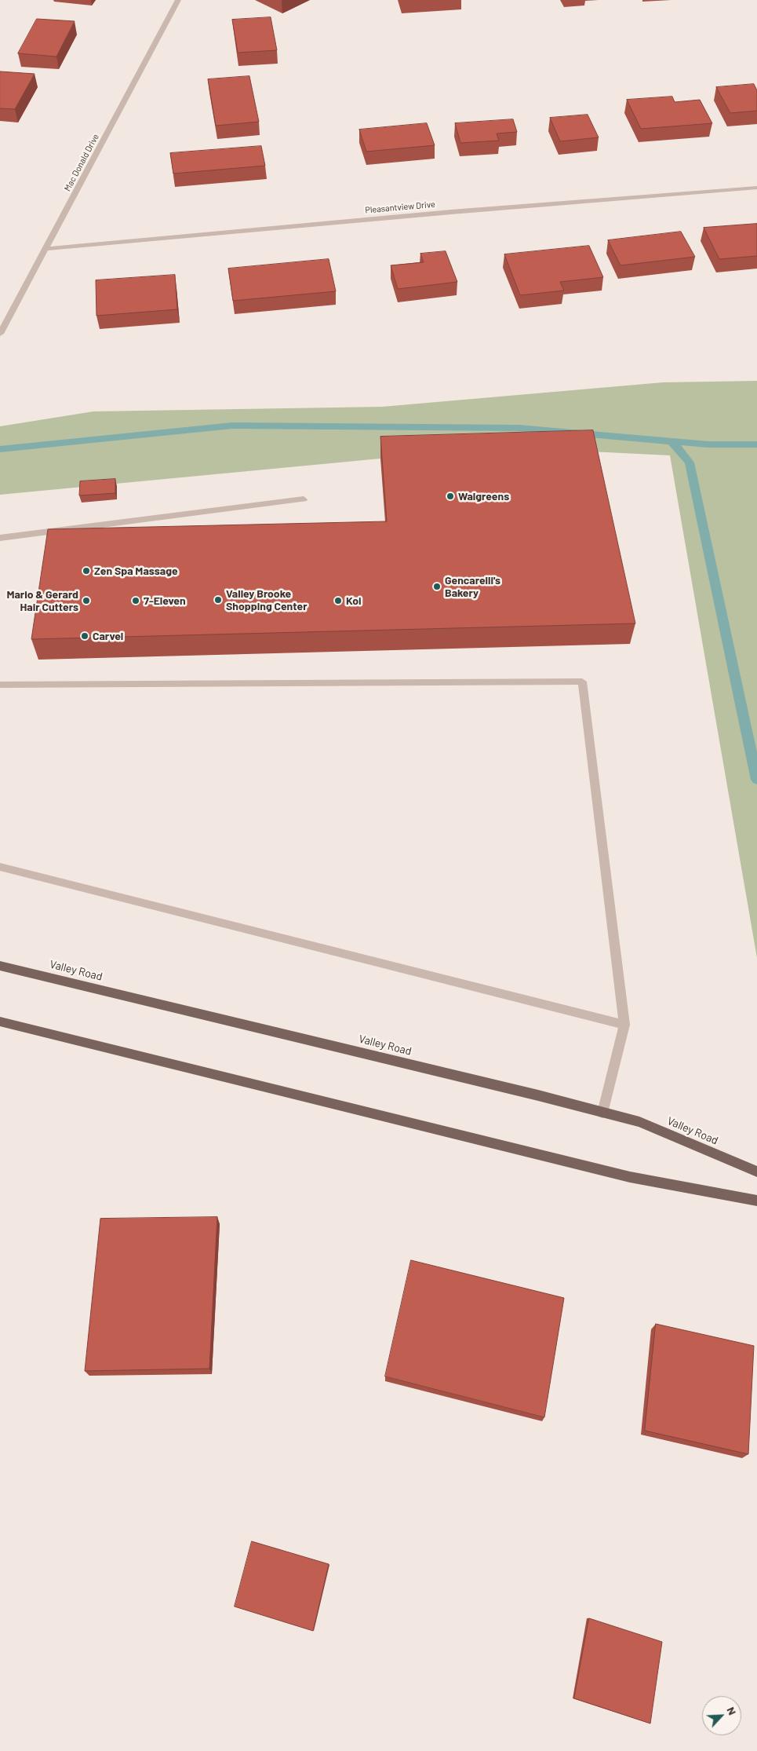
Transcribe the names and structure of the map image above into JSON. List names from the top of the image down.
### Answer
{
  "streets": {
    "main road": ["Valley Road"],
    "street": ["Mac Donald Drive", "Pleasantview Drive"]
  },
  "crossings": [
    ["Mac Donald Drive", "Pleasantview Drive"]
  ],
  "places": [
    "Walgreens",
    "Zen Spa Massage",
    "Gencarelli's Bakery",
    "Valley Brooke Shopping Center",
    "Mario & Gerard Hair Cutters",
    "7-Eleven",
    "Koi",
    "Carvel"
  ],
  "north": "top right"
}
